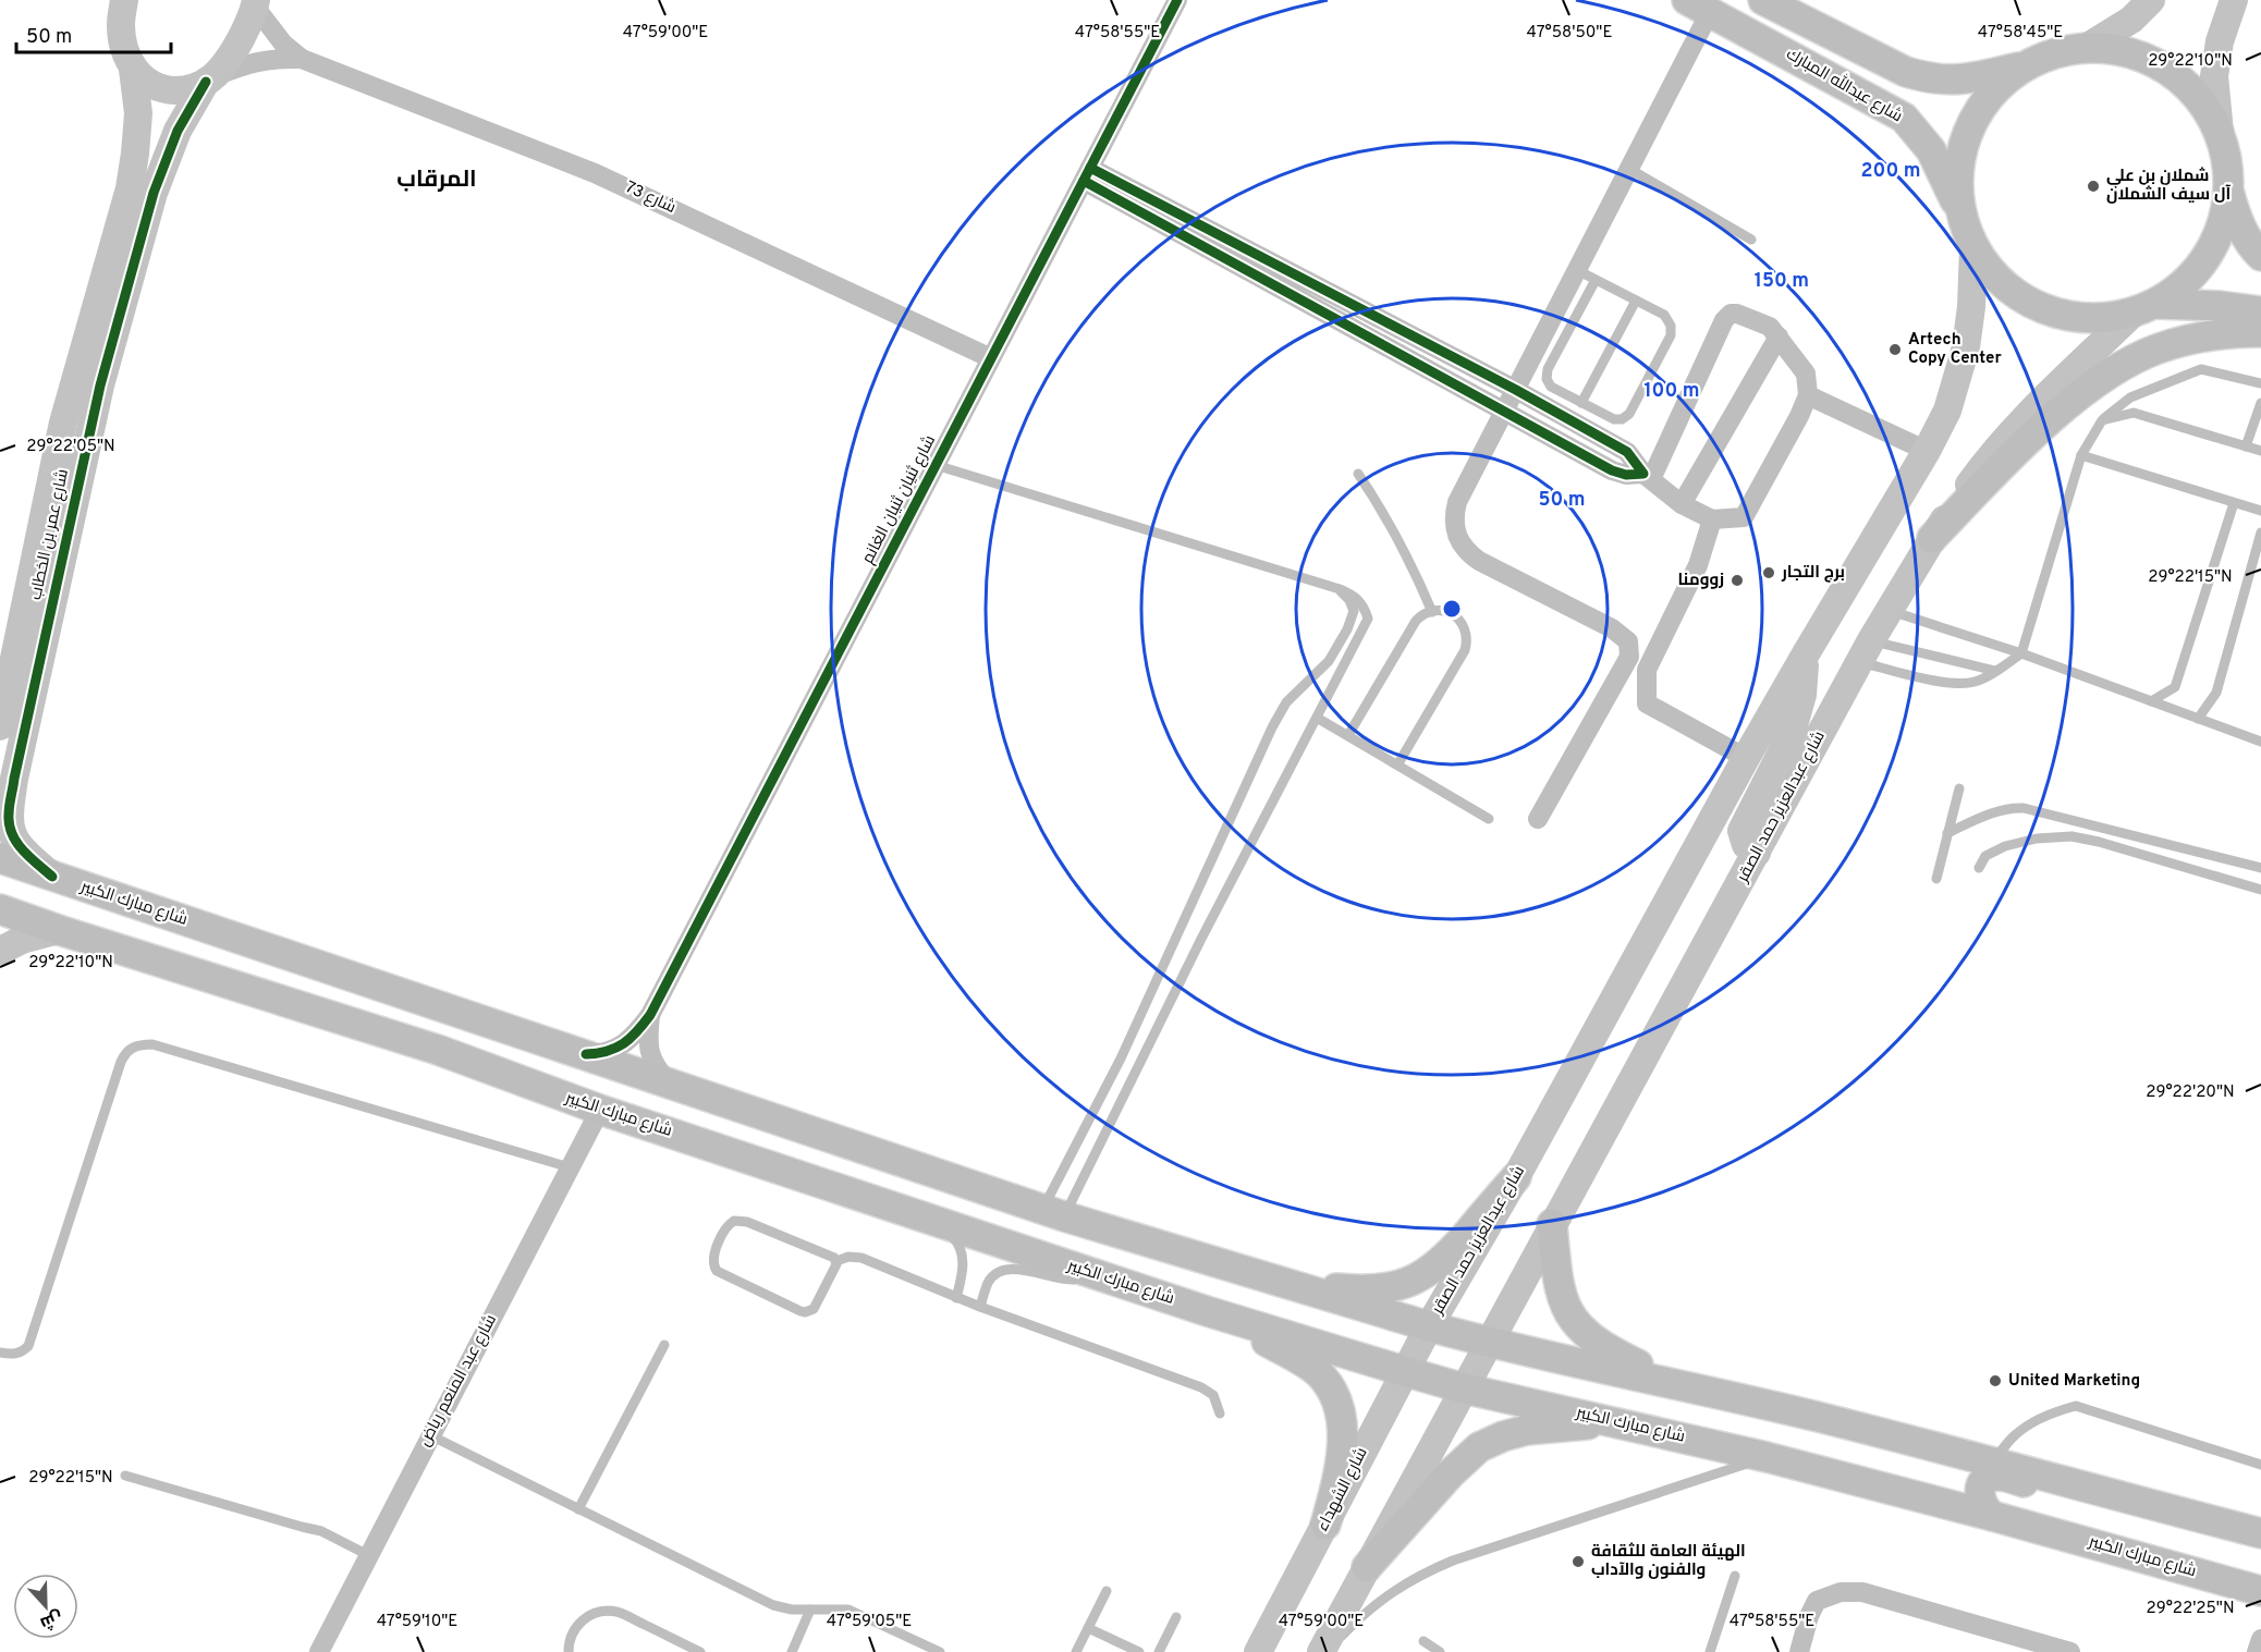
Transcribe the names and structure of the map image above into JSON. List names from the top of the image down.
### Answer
{
  "streets": {
    "main road": [
      "شارع عبدالله المبارك",
      "شارع عمر بن الخطاب",
      "شارع عبدالعزيز حمد الصقر",
      "شارع مبارك الكبير",
      "شارع الشهداء"
    ],
    "street": ["شارع 73", "شارع ثنيان ثنيان الغانم", "شارع عبد المنعم رياض"]
  },
  "crossings": [
    ["شارع 73", "شارع ثنيان ثنيان الغانم"],
    ["شارع 73", "شارع عمر بن الخطاب"],
    ["شارع عمر بن الخطاب", "شارع مبارك الكبير"],
    ["شارع عبدالعزيز حمد الصقر", "شارع مبارك الكبير"],
    ["شارع عبدالعزيز حمد الصقر", "شارع الشهداء"],
    ["شارع مبارك الكبير", "شارع عبد المنعم رياض"],
    ["شارع مبارك الكبير", "شارع الشهداء"]
  ],
  "districts": ["المرقاب"],
  "places": [
    "شملان بن علي آل سيف الشملان",
    "Artech Copy Center",
    "برج التجار",
    "زوومنا",
    "United Marketing",
    "الهيئة العامة للثقافة والفنون والآداب"
  ],
  "scale_bar": "50 m",
  "north": "bottom",
  "coordinates": [
    "47°59'00\"E",
    "47°58'55\"E",
    "47°58'50\"E",
    "47°58'45\"E",
    "29°22'10\"N",
    "29°22'05\"N",
    "29°22'15\"N",
    "29°22'20\"N",
    "29°22'25\"N",
    "47°59'10\"E",
    "47°59'05\"E"
  ],
  "rings": [
    "200 m",
    "150 m",
    "100 m",
    "50 m"
  ]
}
